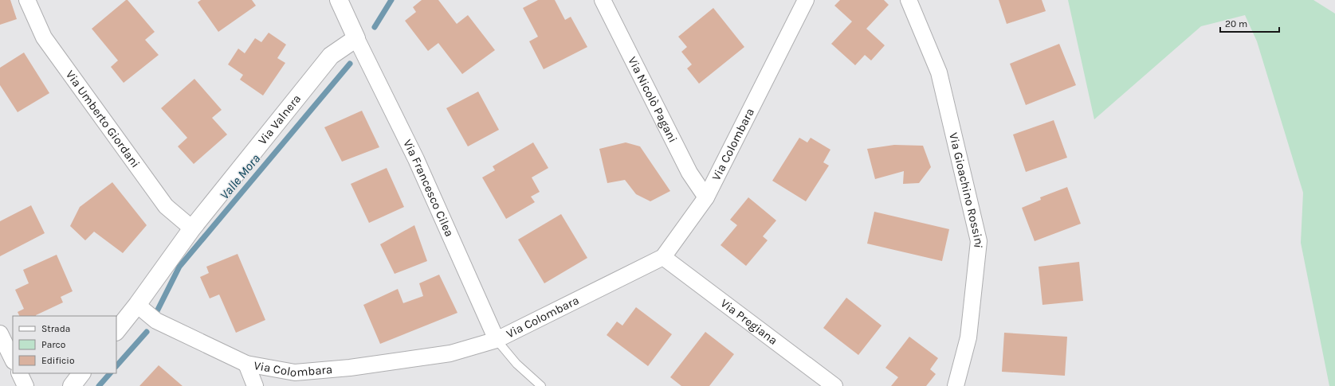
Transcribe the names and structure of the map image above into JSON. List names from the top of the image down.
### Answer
{
  "streets": {
    "street": [
      "Via Nicolò Pagani",
      "Via Umberto Giordani",
      "Via Valnera",
      "Via Colombara",
      "Via Francesco Cilea",
      "Via Gioachino Rossini",
      "Via Pregiana"
    ]
  },
  "crossings": [
    ["Via Nicolò Pagani", "Via Colombara"],
    ["Via Umberto Giordani", "Via Valnera"],
    ["Via Valnera", "Via Colombara"],
    ["Via Valnera", "Via Francesco Cilea"],
    ["Via Colombara", "Via Francesco Cilea"],
    ["Via Colombara", "Via Pregiana"]
  ],
  "water": ["Valle Mora"],
  "legend": ["Strada", "Parco", "Edificio"],
  "scale_bar": "20 m"
}
